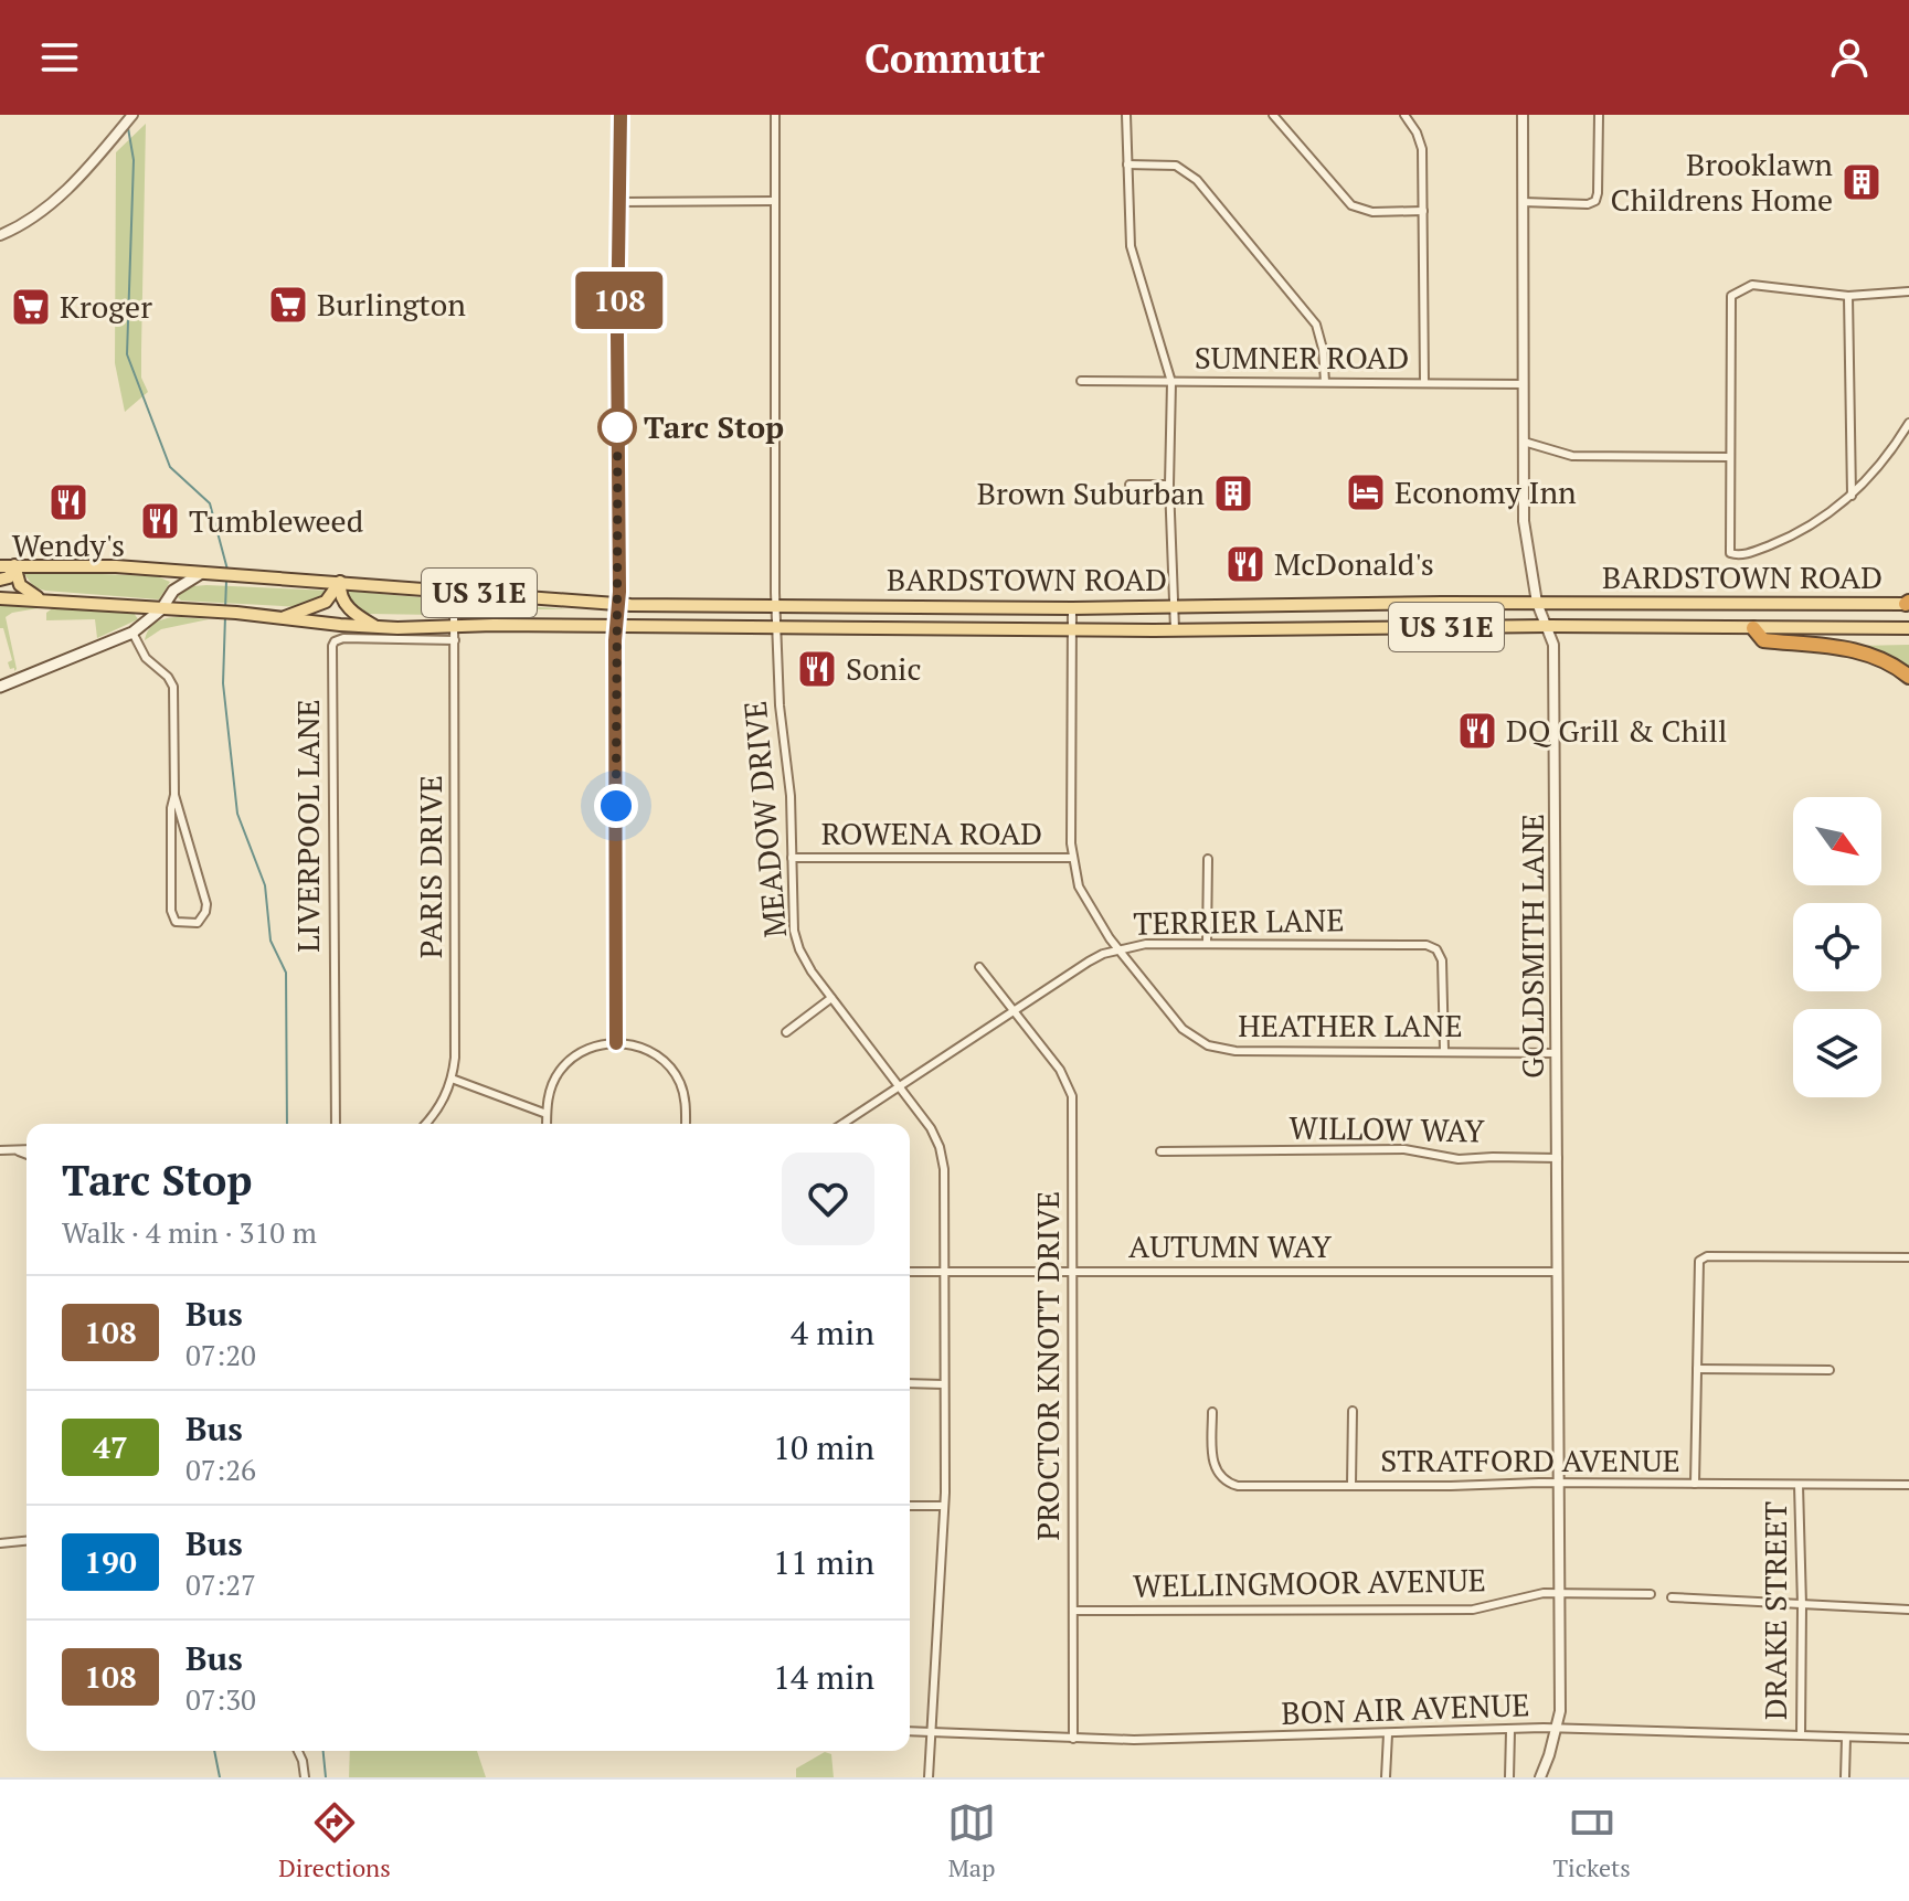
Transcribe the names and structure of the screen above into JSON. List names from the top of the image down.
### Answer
{
  "streets": {
    "main road": ["BARDSTOWN ROAD", "US 31E"],
    "street": [
      "SUMNER ROAD",
      "MEADOW DRIVE",
      "LIVERPOOL LANE",
      "ROWENA ROAD",
      "PARIS DRIVE",
      "TERRIER LANE",
      "GOLDSMITH LANE",
      "HEATHER LANE",
      "WILLOW WAY",
      "AUTUMN WAY",
      "PROCTOR KNOTT DRIVE",
      "STRATFORD AVENUE",
      "WELLINGMOOR AVENUE",
      "DRAKE STREET",
      "BON AIR AVENUE"
    ]
  },
  "crossings": [
    ["SUMNER ROAD", "GOLDSMITH LANE"],
    ["BARDSTOWN ROAD", "US 31E"],
    ["BARDSTOWN ROAD", "MEADOW DRIVE"],
    ["BARDSTOWN ROAD", "PARIS DRIVE"],
    ["BARDSTOWN ROAD", "GOLDSMITH LANE"],
    ["BARDSTOWN ROAD", "HEATHER LANE"],
    ["MEADOW DRIVE", "ROWENA ROAD"],
    ["MEADOW DRIVE", "TERRIER LANE"],
    ["MEADOW DRIVE", "AUTUMN WAY"],
    ["MEADOW DRIVE", "BON AIR AVENUE"],
    ["LIVERPOOL LANE", "PARIS DRIVE"],
    ["ROWENA ROAD", "HEATHER LANE"],
    ["TERRIER LANE", "HEATHER LANE"],
    ["TERRIER LANE", "PROCTOR KNOTT DRIVE"],
    ["GOLDSMITH LANE", "HEATHER LANE"],
    ["GOLDSMITH LANE", "WILLOW WAY"],
    ["GOLDSMITH LANE", "AUTUMN WAY"],
    ["GOLDSMITH LANE", "STRATFORD AVENUE"],
    ["GOLDSMITH LANE", "WELLINGMOOR AVENUE"],
    ["GOLDSMITH LANE", "BON AIR AVENUE"],
    ["AUTUMN WAY", "PROCTOR KNOTT DRIVE"],
    ["PROCTOR KNOTT DRIVE", "WELLINGMOOR AVENUE"],
    ["PROCTOR KNOTT DRIVE", "BON AIR AVENUE"],
    ["STRATFORD AVENUE", "DRAKE STREET"],
    ["DRAKE STREET", "BON AIR AVENUE"]
  ],
  "places": {
    "building": ["Brooklawn Childrens Home", "Brown Suburban"],
    "supermarket": ["Burlington", "Kroger"],
    "other": ["Tarc Stop"],
    "hotel": ["Economy Inn"],
    "restaurant": [
      "Wendy's",
      "Tumbleweed",
      "McDonald's",
      "Sonic",
      "DQ Grill & Chill"
    ]
  },
  "lines": ["bus line 108"],
  "north": "bottom right",
  "page": {
    "header": "Commutr",
    "on_map": "108",
    "heading": ["Tarc Stop", "Walk · 4 min · 310 m"],
    "list": [
      {
        "mark": "108",
        "name": "Bus",
        "note": "07:20",
        "value": "4 min"
      },
      {
        "mark": "47",
        "name": "Bus",
        "note": "07:26",
        "value": "10 min"
      },
      {
        "mark": "190",
        "name": "Bus",
        "note": "07:27",
        "value": "11 min"
      },
      {
        "mark": "108",
        "name": "Bus",
        "note": "07:30",
        "value": "14 min"
      }
    ],
    "tabs": ["Directions", "Map", "Tickets"]
  }
}
